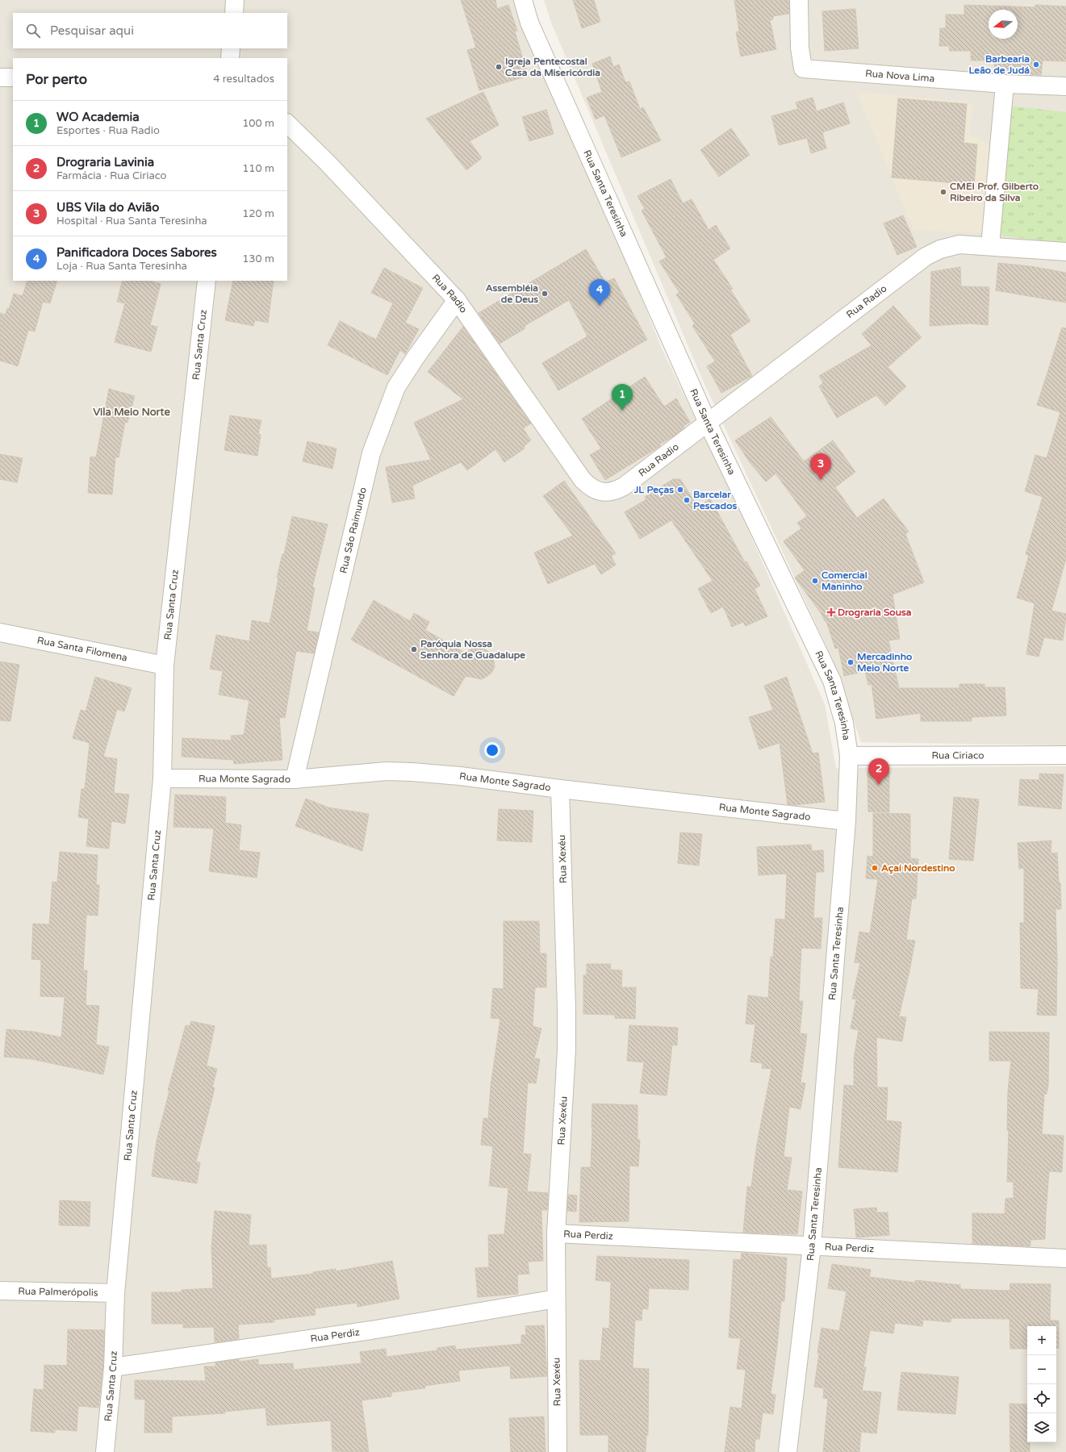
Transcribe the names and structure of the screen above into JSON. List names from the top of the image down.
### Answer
{
  "streets": {
    "street": [
      "Rua Nova Lima",
      "Rua Santa Teresinha",
      "Rua Radio",
      "Rua Santa Cruz",
      "Rua São Raimundo",
      "Rua Santa Filomena",
      "Rua Ciriaco",
      "Rua Monte Sagrado",
      "Rua Xexéu",
      "Rua Perdiz",
      "Rua Palmerópolis"
    ]
  },
  "crossings": [
    ["Rua Santa Teresinha", "Rua Radio"],
    ["Rua Santa Teresinha", "Rua Ciriaco"],
    ["Rua Santa Teresinha", "Rua Monte Sagrado"],
    ["Rua Santa Teresinha", "Rua Perdiz"],
    ["Rua Radio", "Rua São Raimundo"],
    ["Rua Santa Cruz", "Rua Santa Filomena"],
    ["Rua Santa Cruz", "Rua Monte Sagrado"],
    ["Rua Santa Cruz", "Rua Perdiz"],
    ["Rua Santa Cruz", "Rua Palmerópolis"],
    ["Rua São Raimundo", "Rua Monte Sagrado"],
    ["Rua Monte Sagrado", "Rua Xexéu"],
    ["Rua Xexéu", "Rua Perdiz"]
  ],
  "districts": ["Vila Meio Norte"],
  "places": {
    "other": [
      "Barbearia Leão de Judá",
      "Igreja Pentecostal Casa da Misericórdia",
      "CMEI Prof. Gilberto Ribeiro da Silva",
      "Assembléia de Deus",
      "JL Peças",
      "Barcelar Pescados",
      "Comercial Maninho",
      "Paróquia Nossa Senhora de Guadalupe",
      "Mercadinho Meio Norte",
      "Açaí Nordestino"
    ],
    "health": ["Drograria Sousa"]
  },
  "north": "left",
  "page": {
    "search": "Pesquisar aqui",
    "heading": ["Por perto", "4 resultados"],
    "list": [
      {
        "mark": "1",
        "name": "WO Academia",
        "note": "Esportes · Rua Radio",
        "value": "100 m"
      },
      {
        "mark": "2",
        "name": "Drograria Lavinia",
        "note": "Farmácia · Rua Ciriaco",
        "value": "110 m"
      },
      {
        "mark": "3",
        "name": "UBS Vila do Avião",
        "note": "Hospital · Rua Santa Teresinha",
        "value": "120 m"
      },
      {
        "mark": "4",
        "name": "Panificadora Doces Sabores",
        "note": "Loja · Rua Santa Teresinha",
        "value": "130 m"
      }
    ],
    "pins": [
      "4",
      "1",
      "3",
      "2"
    ],
    "map_buttons": ["+", "−"]
  }
}
